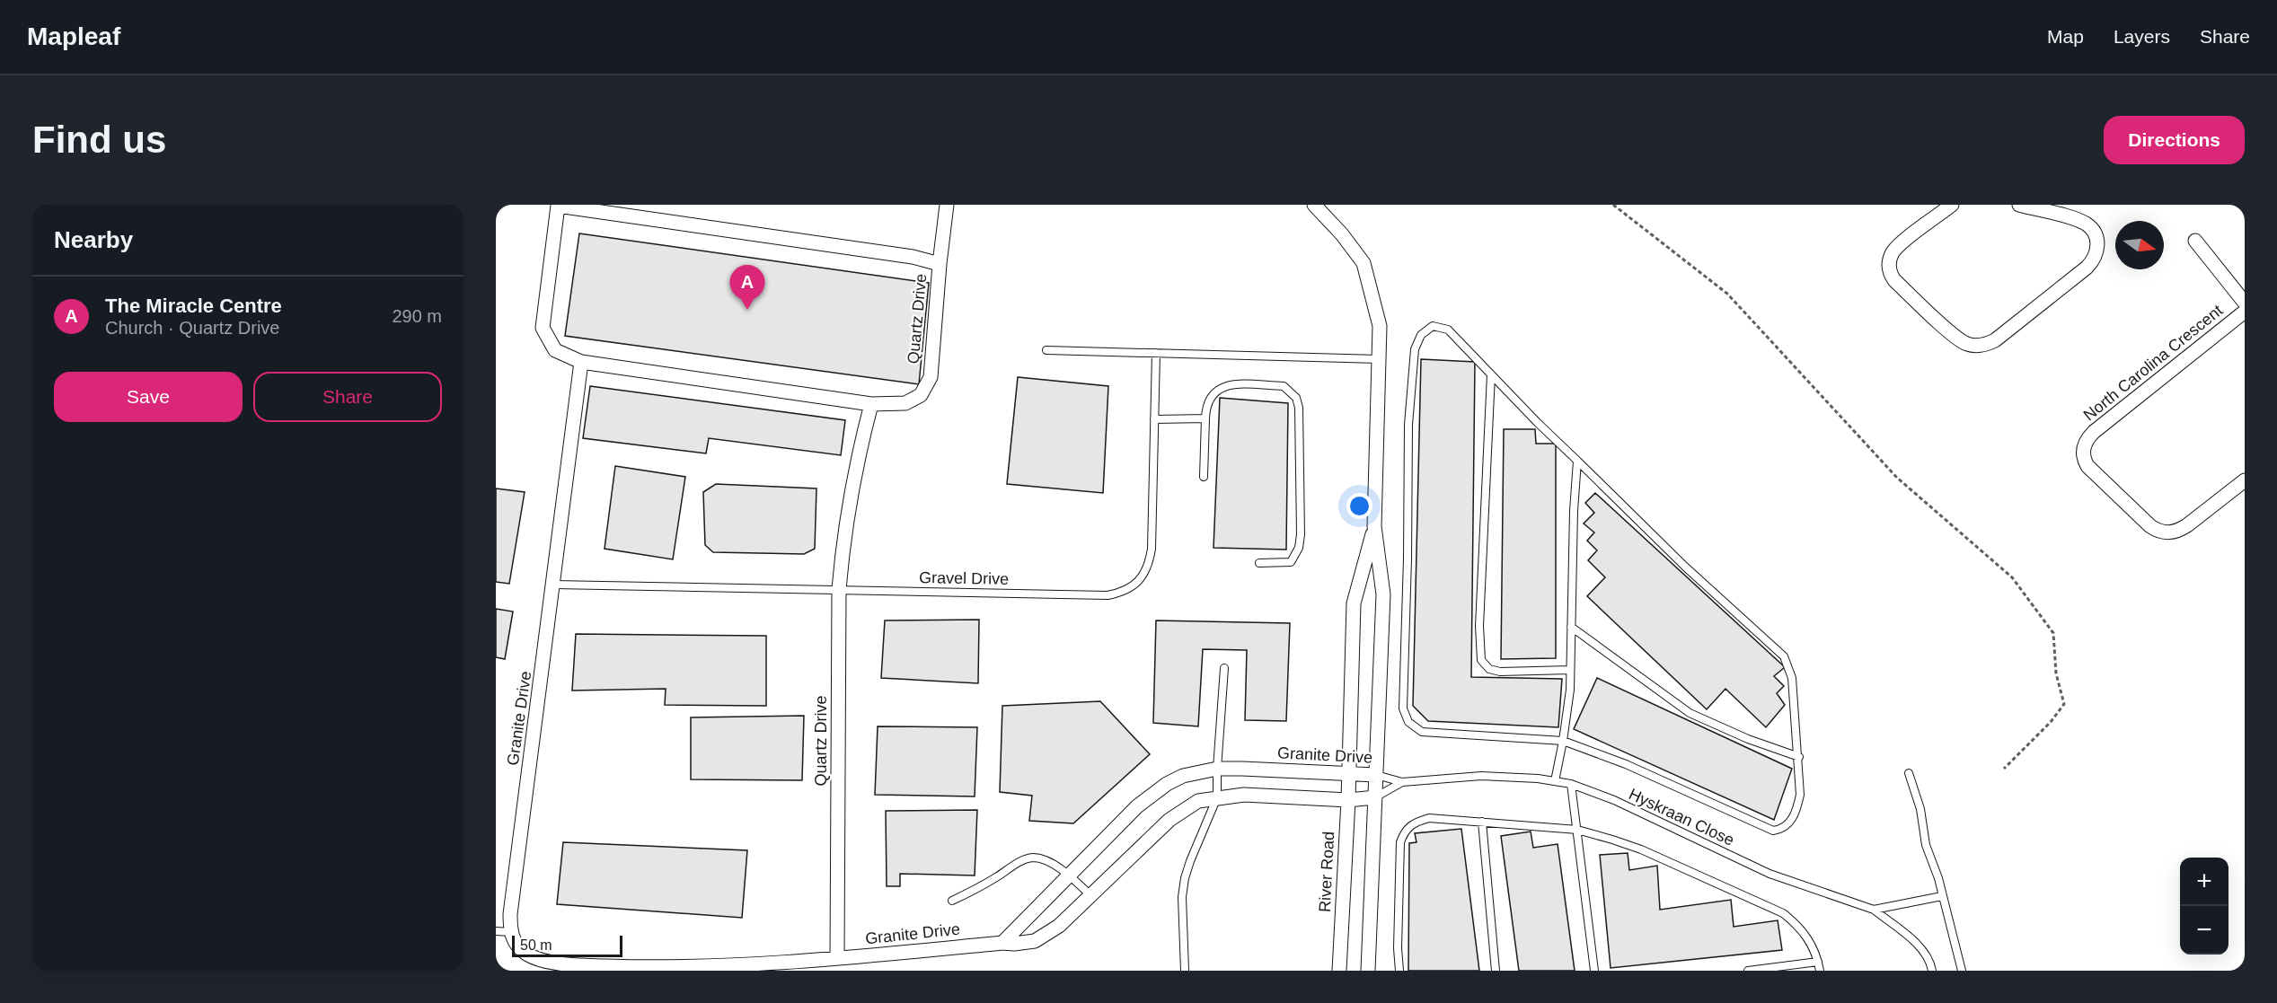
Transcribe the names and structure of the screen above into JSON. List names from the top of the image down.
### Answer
{
  "streets": {
    "street": [
      "Quartz Drive",
      "North Carolina Crescent",
      "Granite Drive",
      "River Road"
    ],
    "lane": ["Gravel Drive", "Hyskraan Close"]
  },
  "crossings": [
    ["Quartz Drive", "Gravel Drive"],
    ["Quartz Drive", "Granite Drive"],
    ["Gravel Drive", "Granite Drive"],
    ["Granite Drive", "Hyskraan Close"],
    ["Granite Drive", "River Road"]
  ],
  "scale_bar": "50 m",
  "north": "right",
  "page": {
    "header": "Mapleaf",
    "nav": ["Map", "Layers", "Share"],
    "buttons": [
      "Directions",
      ["Save", "Share"]
    ],
    "title": "Find us",
    "heading": "Nearby",
    "pins": "A",
    "list": [
      {
        "mark": "A",
        "name": "The Miracle Centre",
        "note": "Church · Quartz Drive",
        "value": "290 m"
      }
    ],
    "map_buttons": ["+", "−"],
    "scale": "50 m"
  }
}
